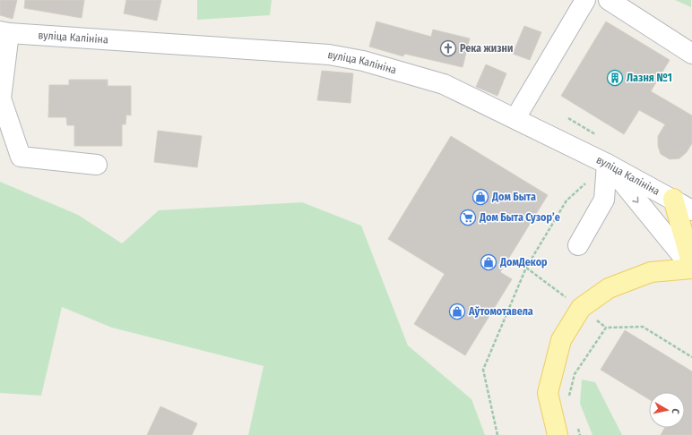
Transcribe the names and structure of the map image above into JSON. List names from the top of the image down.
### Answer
{
  "streets": {
    "street": ["вуліца Калініна"]
  },
  "places": {
    "church": ["Река жизни"],
    "building": ["Лазня №1"],
    "shop": ["Дом Быта", "ДомДекор", "Аўтомотавела"],
    "supermarket": ["Дом Быта Сузорʼе"]
  },
  "north": "right"
}
